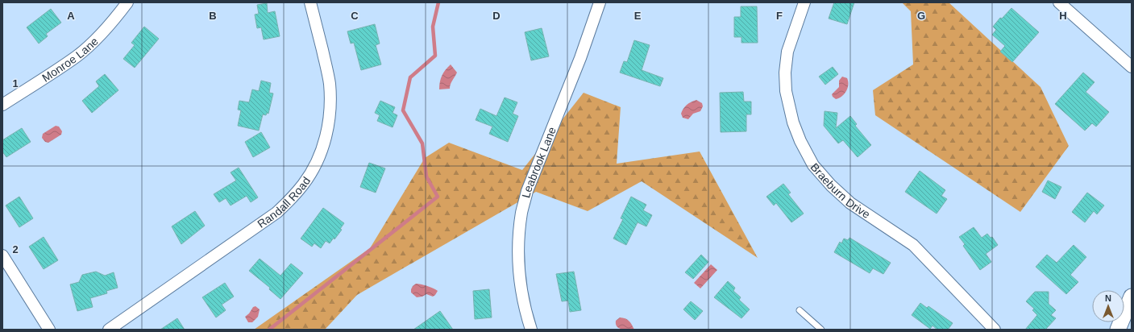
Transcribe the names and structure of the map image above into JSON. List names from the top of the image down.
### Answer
{
  "streets": {
    "street": [
      "Monroe Lane",
      "Leabrook Lane",
      "Braeburn Drive",
      "Randall Road"
    ]
  },
  "north": "top",
  "grid": {
    "columns": [
      "A",
      "B",
      "C",
      "D",
      "E",
      "F",
      "G",
      "H"
    ],
    "rows": ["1", "2"]
  }
}
